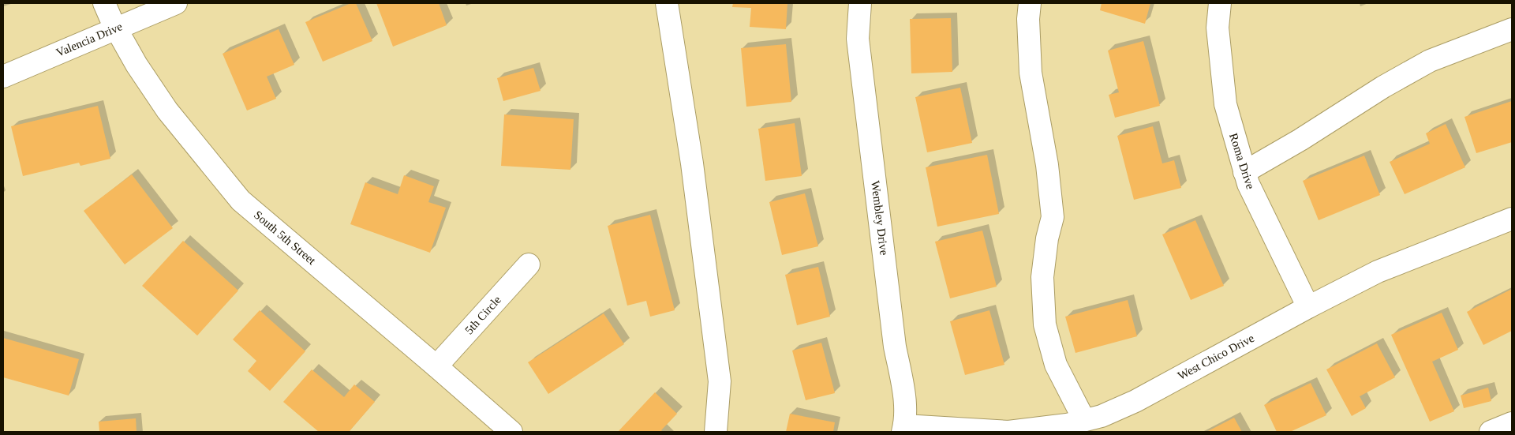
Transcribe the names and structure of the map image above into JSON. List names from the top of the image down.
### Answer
{
  "streets": {
    "street": [
      "Valencia Drive",
      "Roma Drive",
      "Wembley Drive",
      "South 5th Street",
      "5th Circle",
      "West Chico Drive"
    ]
  },
  "crossings": [
    ["Valencia Drive", "South 5th Street"],
    ["Roma Drive", "West Chico Drive"],
    ["Wembley Drive", "West Chico Drive"],
    ["South 5th Street", "5th Circle"]
  ]
}
